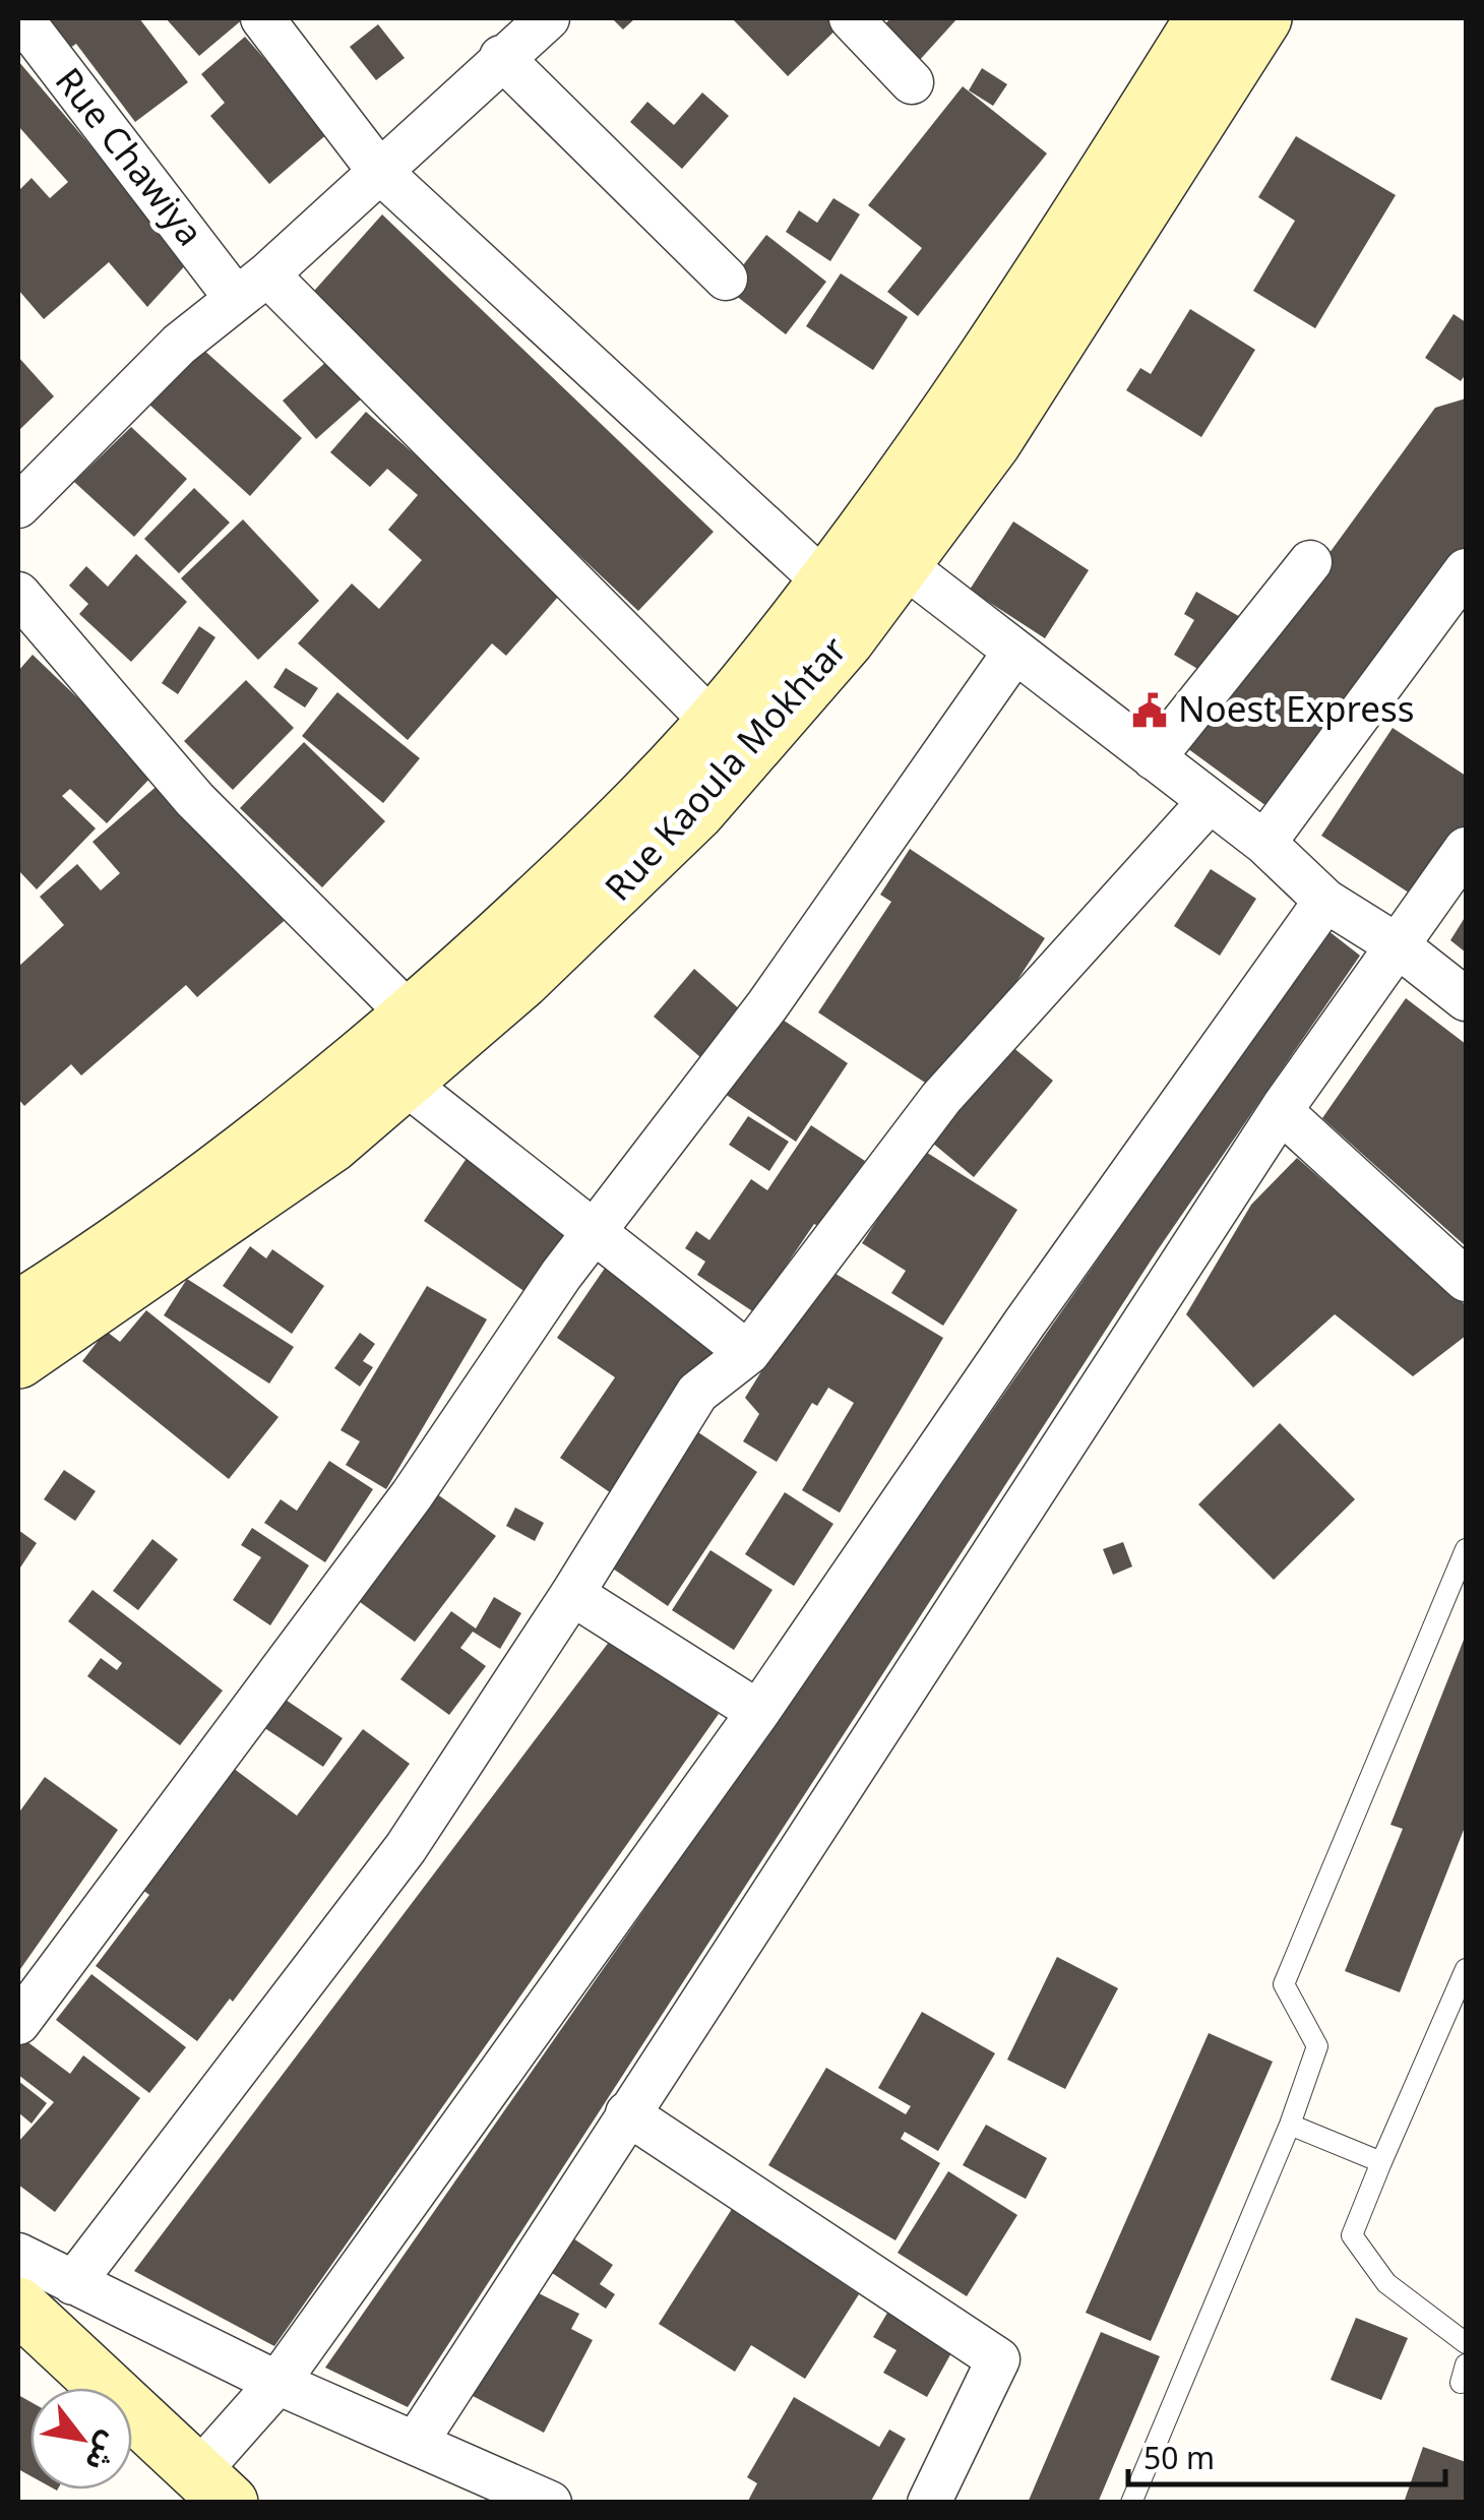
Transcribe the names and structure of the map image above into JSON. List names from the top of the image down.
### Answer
{
  "streets": {
    "main road": ["Rue Kaoula Mokhtar"],
    "street": ["Rue Chawiya"]
  },
  "crossings": [
    ["Rue Chawiya", "Rue Kaoula Mokhtar"]
  ],
  "places": {
    "public building": ["Noest Express"]
  },
  "scale_bar": "50 m",
  "north": "bottom right"
}
